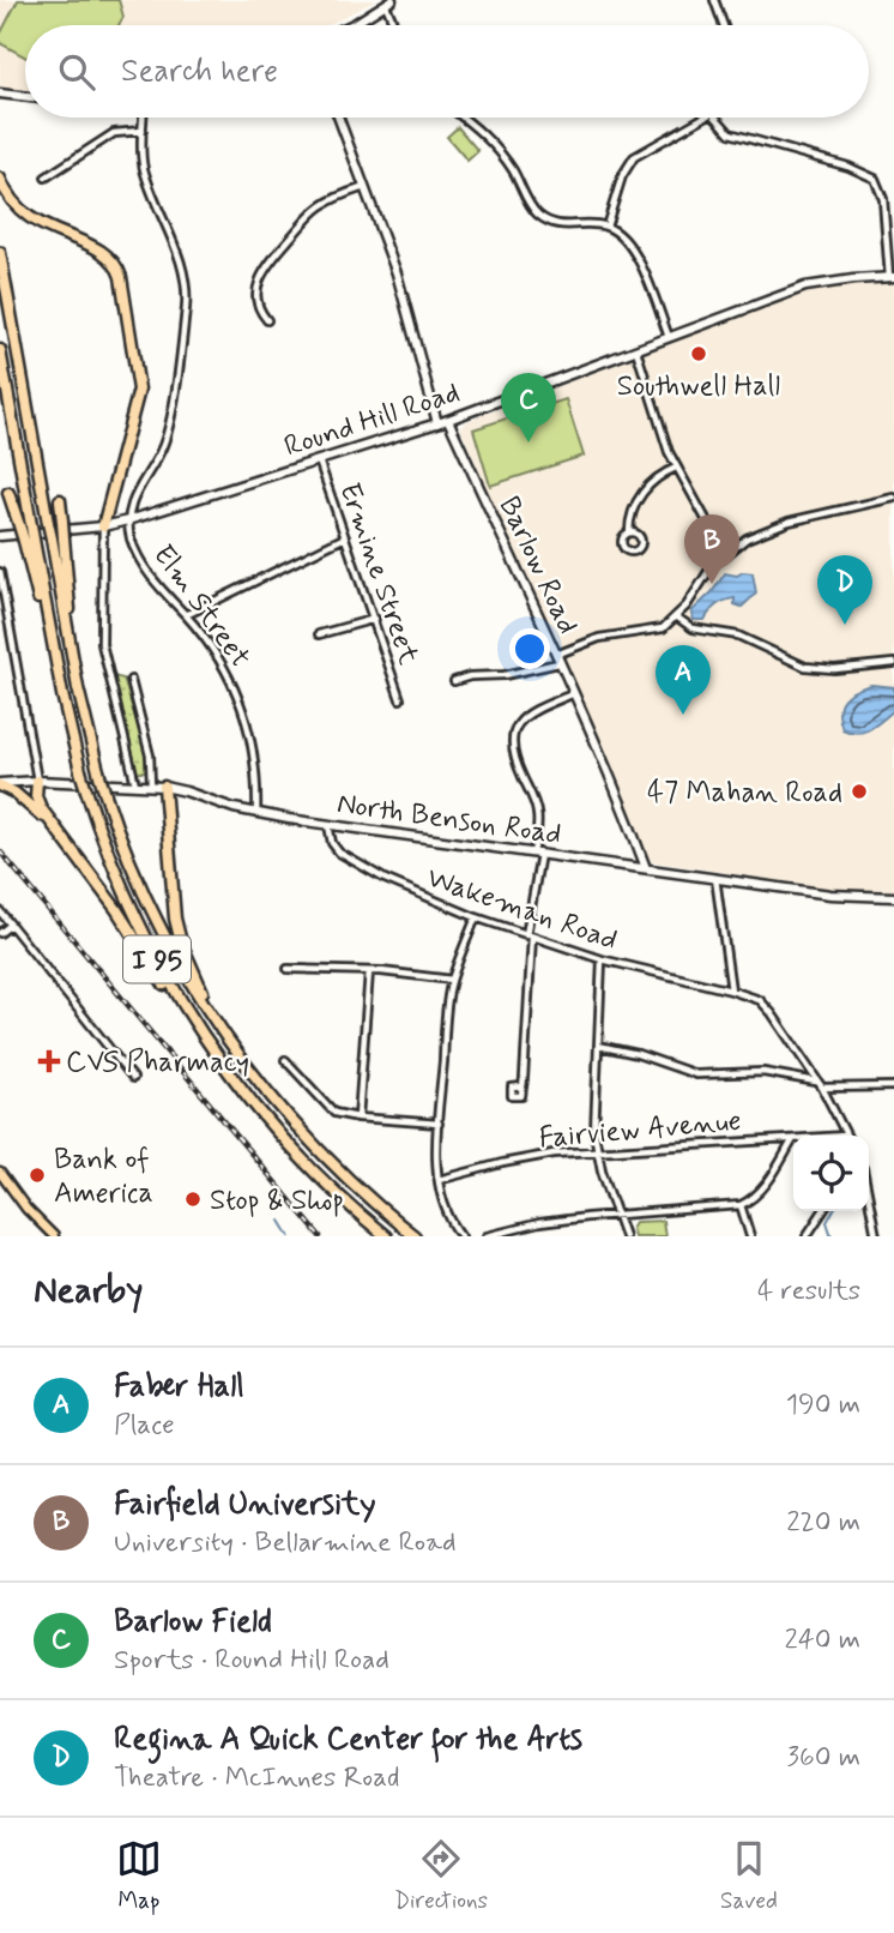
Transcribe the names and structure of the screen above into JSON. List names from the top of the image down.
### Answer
{
  "streets": {
    "highway": ["I 95"],
    "main road": ["Round Hill Road", "Barlow Road", "North Benson Road"],
    "street": [
      "Ermine Street",
      "Elm Street",
      "Wakeman Road",
      "Fairview Avenue"
    ]
  },
  "crossings": [
    ["Round Hill Road", "Barlow Road"],
    ["Round Hill Road", "Ermine Street"],
    ["Round Hill Road", "Elm Street"],
    ["Barlow Road", "North Benson Road"],
    ["Elm Street", "North Benson Road"],
    ["North Benson Road", "Wakeman Road"]
  ],
  "places": {
    "other": [
      "Southwell Hall",
      "47 Mahan Road",
      "Bank of America",
      "Stop & Shop"
    ],
    "health": ["CVS Pharmacy"]
  },
  "page": {
    "search": "Search here",
    "pins": [
      "C",
      "B",
      "D",
      "A"
    ],
    "heading": ["Nearby", "4 results"],
    "list": [
      {
        "mark": "A",
        "name": "Faber Hall",
        "note": "Place",
        "value": "190 m"
      },
      {
        "mark": "B",
        "name": "Fairfield University",
        "note": "University · Bellarmine Road",
        "value": "220 m"
      },
      {
        "mark": "C",
        "name": "Barlow Field",
        "note": "Sports · Round Hill Road",
        "value": "240 m"
      },
      {
        "mark": "D",
        "name": "Regina A Quick Center for the Arts",
        "note": "Theatre · McInnes Road",
        "value": "360 m"
      }
    ],
    "nav": ["Map", "Directions", "Saved"]
  }
}
